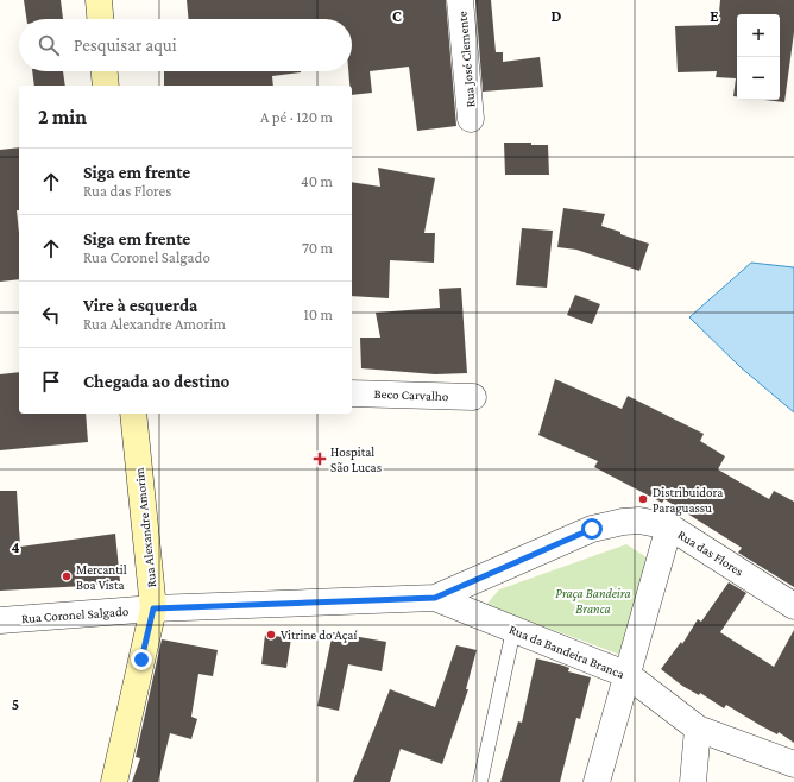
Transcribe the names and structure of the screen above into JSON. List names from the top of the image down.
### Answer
{
  "streets": {
    "street": [
      "Rua José Clemente",
      "Beco Carvalho",
      "Rua Alexandre Amorim",
      "Rua das Flores",
      "Rua Coronel Salgado",
      "Rua da Bandeira Branca"
    ]
  },
  "crossings": [
    ["Rua Alexandre Amorim", "Rua Coronel Salgado"],
    ["Rua das Flores", "Rua Coronel Salgado"],
    ["Rua das Flores", "Rua da Bandeira Branca"],
    ["Rua Coronel Salgado", "Rua da Bandeira Branca"]
  ],
  "parks": ["Praça Bandeira Branca"],
  "places": {
    "health": ["Hospital São Lucas"],
    "other": ["Distribuidora Paraguassu", "Mercantil Boa Vista", "Vitrine do Açaí"]
  },
  "page": {
    "map_buttons": ["+", "−"],
    "search": "Pesquisar aqui",
    "heading": ["2 min", "A pé · 120 m"],
    "list": [
      ["Siga em frente", "Rua das Flores", "40 m"],
      ["Siga em frente", "Rua Coronel Salgado", "70 m"],
      ["Vire à esquerda", "Rua Alexandre Amorim", "10 m"],
      "Chegada ao destino"
    ]
  },
  "grid": {
    "columns": ["C", "D", "E"],
    "rows": ["4", "5"]
  }
}
